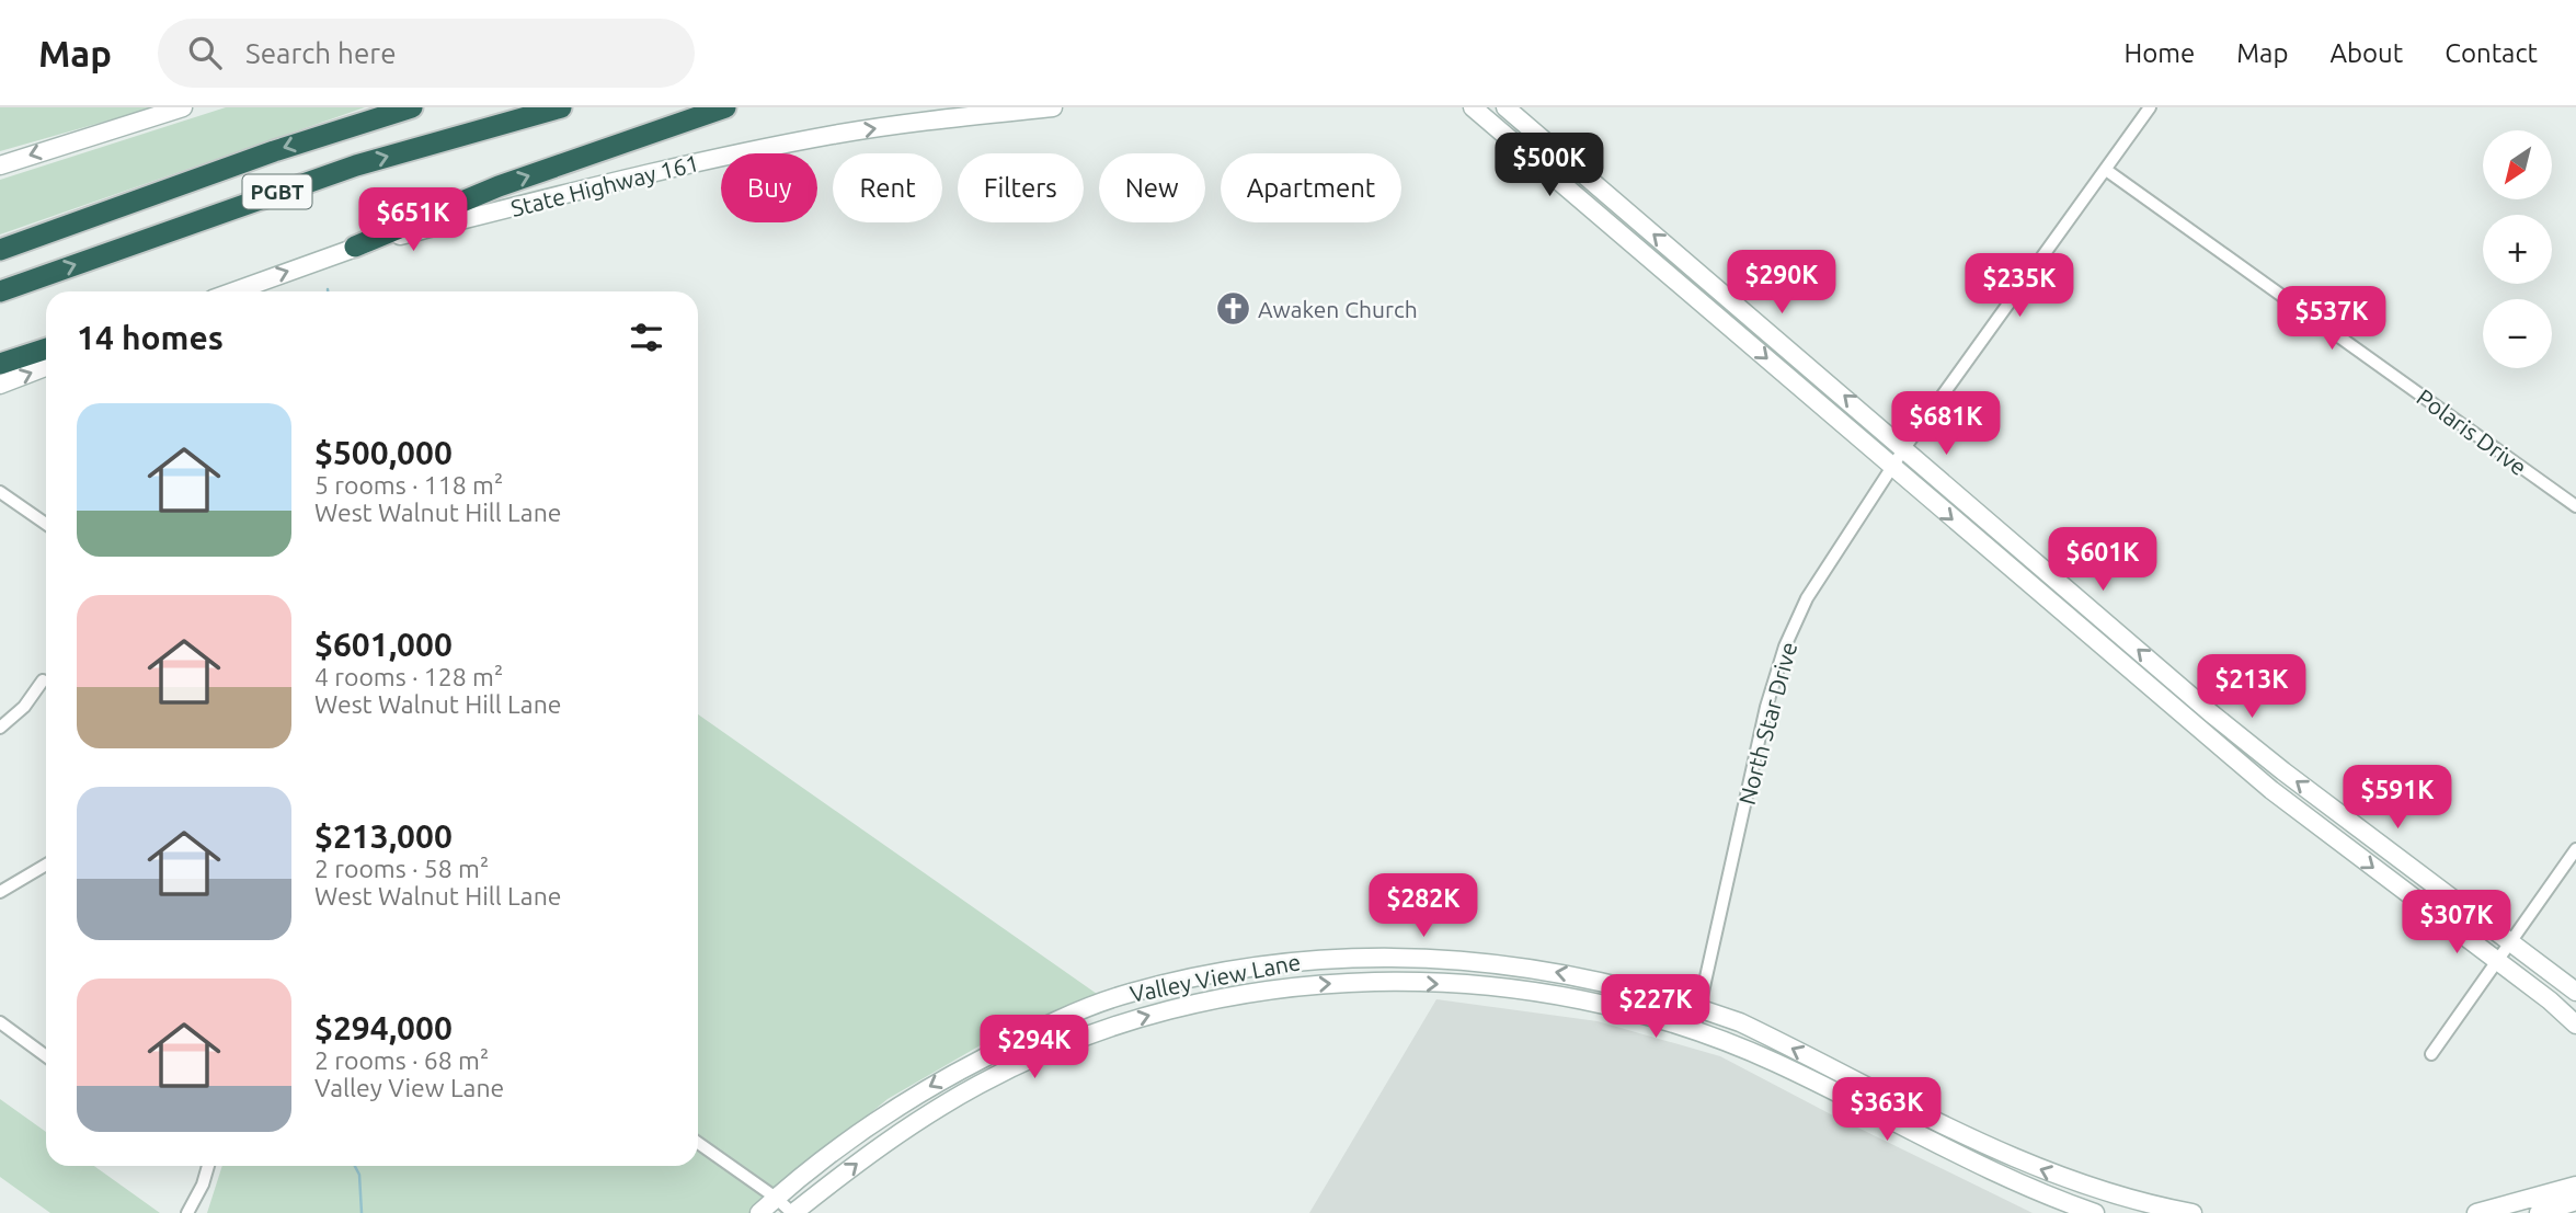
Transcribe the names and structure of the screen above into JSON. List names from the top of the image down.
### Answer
{
  "streets": {
    "highway": ["PGBT"],
    "main road": ["State Highway 161", "Valley View Lane"],
    "street": ["Polaris Drive", "North Star Drive"]
  },
  "crossings": [
    ["Polaris Drive", "North Star Drive"],
    ["North Star Drive", "Valley View Lane"]
  ],
  "one_way": ["State Highway 161"],
  "places": {
    "church": ["Awaken Church"]
  },
  "north": "bottom left",
  "page": {
    "header": "Map",
    "search": "Search here",
    "nav": [
      "Home",
      "Map",
      "About",
      "Contact"
    ],
    "map_buttons": ["+", "−"],
    "price": [
      "$500K",
      "$651K",
      "$290K",
      "$235K",
      "$537K",
      "$681K",
      "$601K",
      "$213K",
      "$591K",
      "$282K",
      "$307K",
      "$227K",
      "$294K",
      "$363K"
    ],
    "chip": [
      "Buy",
      "Rent",
      "Filters",
      "New",
      "Apartment"
    ],
    "heading": "14 homes",
    "list": [
      {
        "name": "$500,000",
        "note": "5 rooms · 118 m² · West Walnut Hill Lane"
      },
      {
        "name": "$601,000",
        "note": "4 rooms · 128 m² · West Walnut Hill Lane"
      },
      {
        "name": "$213,000",
        "note": "2 rooms · 58 m² · West Walnut Hill Lane"
      },
      {
        "name": "$294,000",
        "note": "2 rooms · 68 m² · Valley View Lane"
      }
    ]
  }
}
